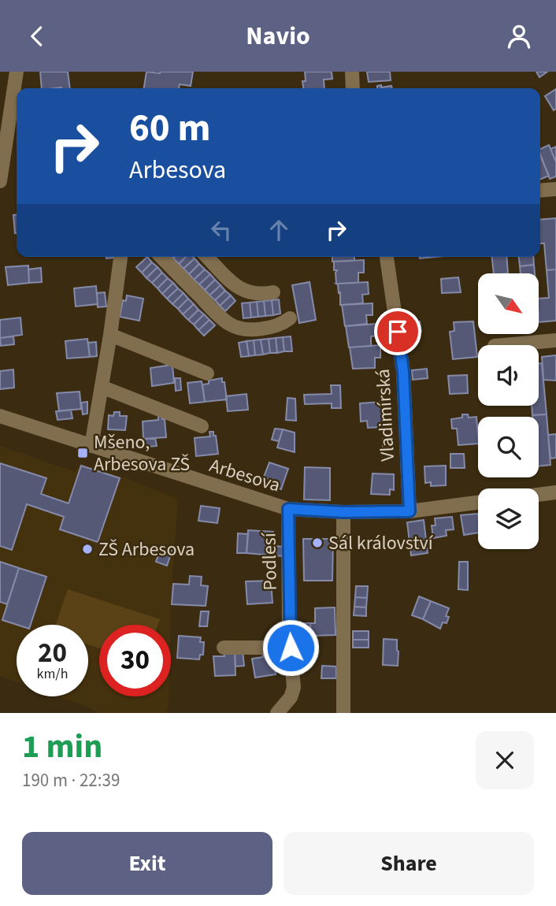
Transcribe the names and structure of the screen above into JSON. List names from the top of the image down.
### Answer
{
  "streets": {
    "street": ["Vladimírská", "Arbesova", "Podlesí"]
  },
  "crossings": [
    ["Vladimírská", "Arbesova"],
    ["Arbesova", "Podlesí"]
  ],
  "places": {
    "transit": ["Mšeno, Arbesova ZŠ"],
    "other": ["Sál království", "ZŠ Arbesova"]
  },
  "north": "bottom right",
  "page": {
    "header": "Navio",
    "turn": ["60 m", "Arbesova"],
    "speed": "20 km/h",
    "limit": "30",
    "heading": ["1 min", "190 m · 22:39"],
    "buttons": ["Exit", "Share"]
  }
}
